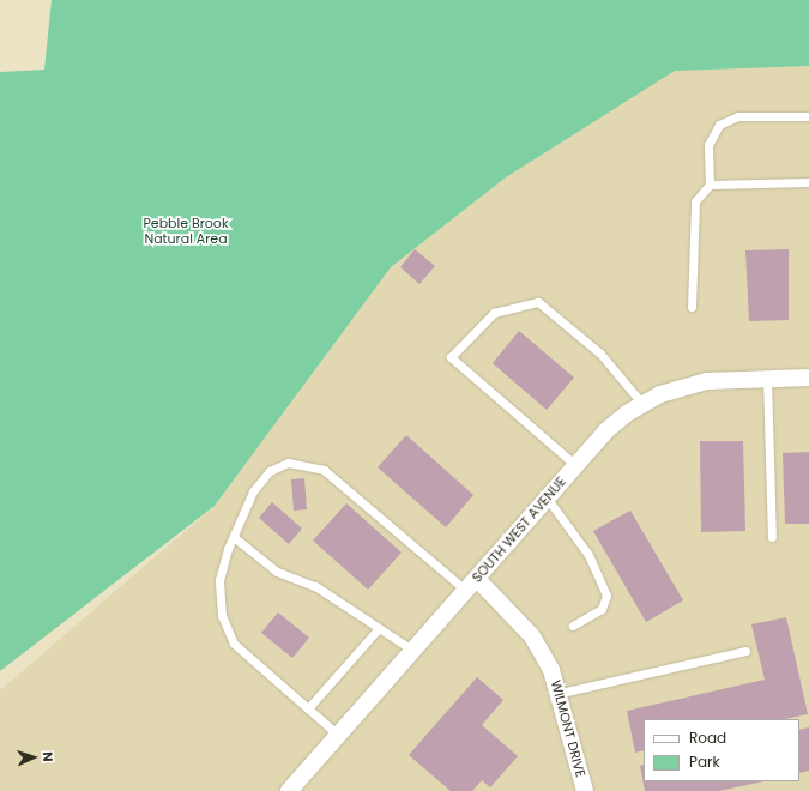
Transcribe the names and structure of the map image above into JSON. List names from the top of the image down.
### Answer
{
  "streets": {
    "street": ["SOUTH WEST AVENUE", "WILMONT DRIVE"]
  },
  "crossings": [
    ["SOUTH WEST AVENUE", "WILMONT DRIVE"]
  ],
  "parks": ["Pebble Brook Natural Area"],
  "legend": ["Road", "Park"],
  "north": "right"
}
